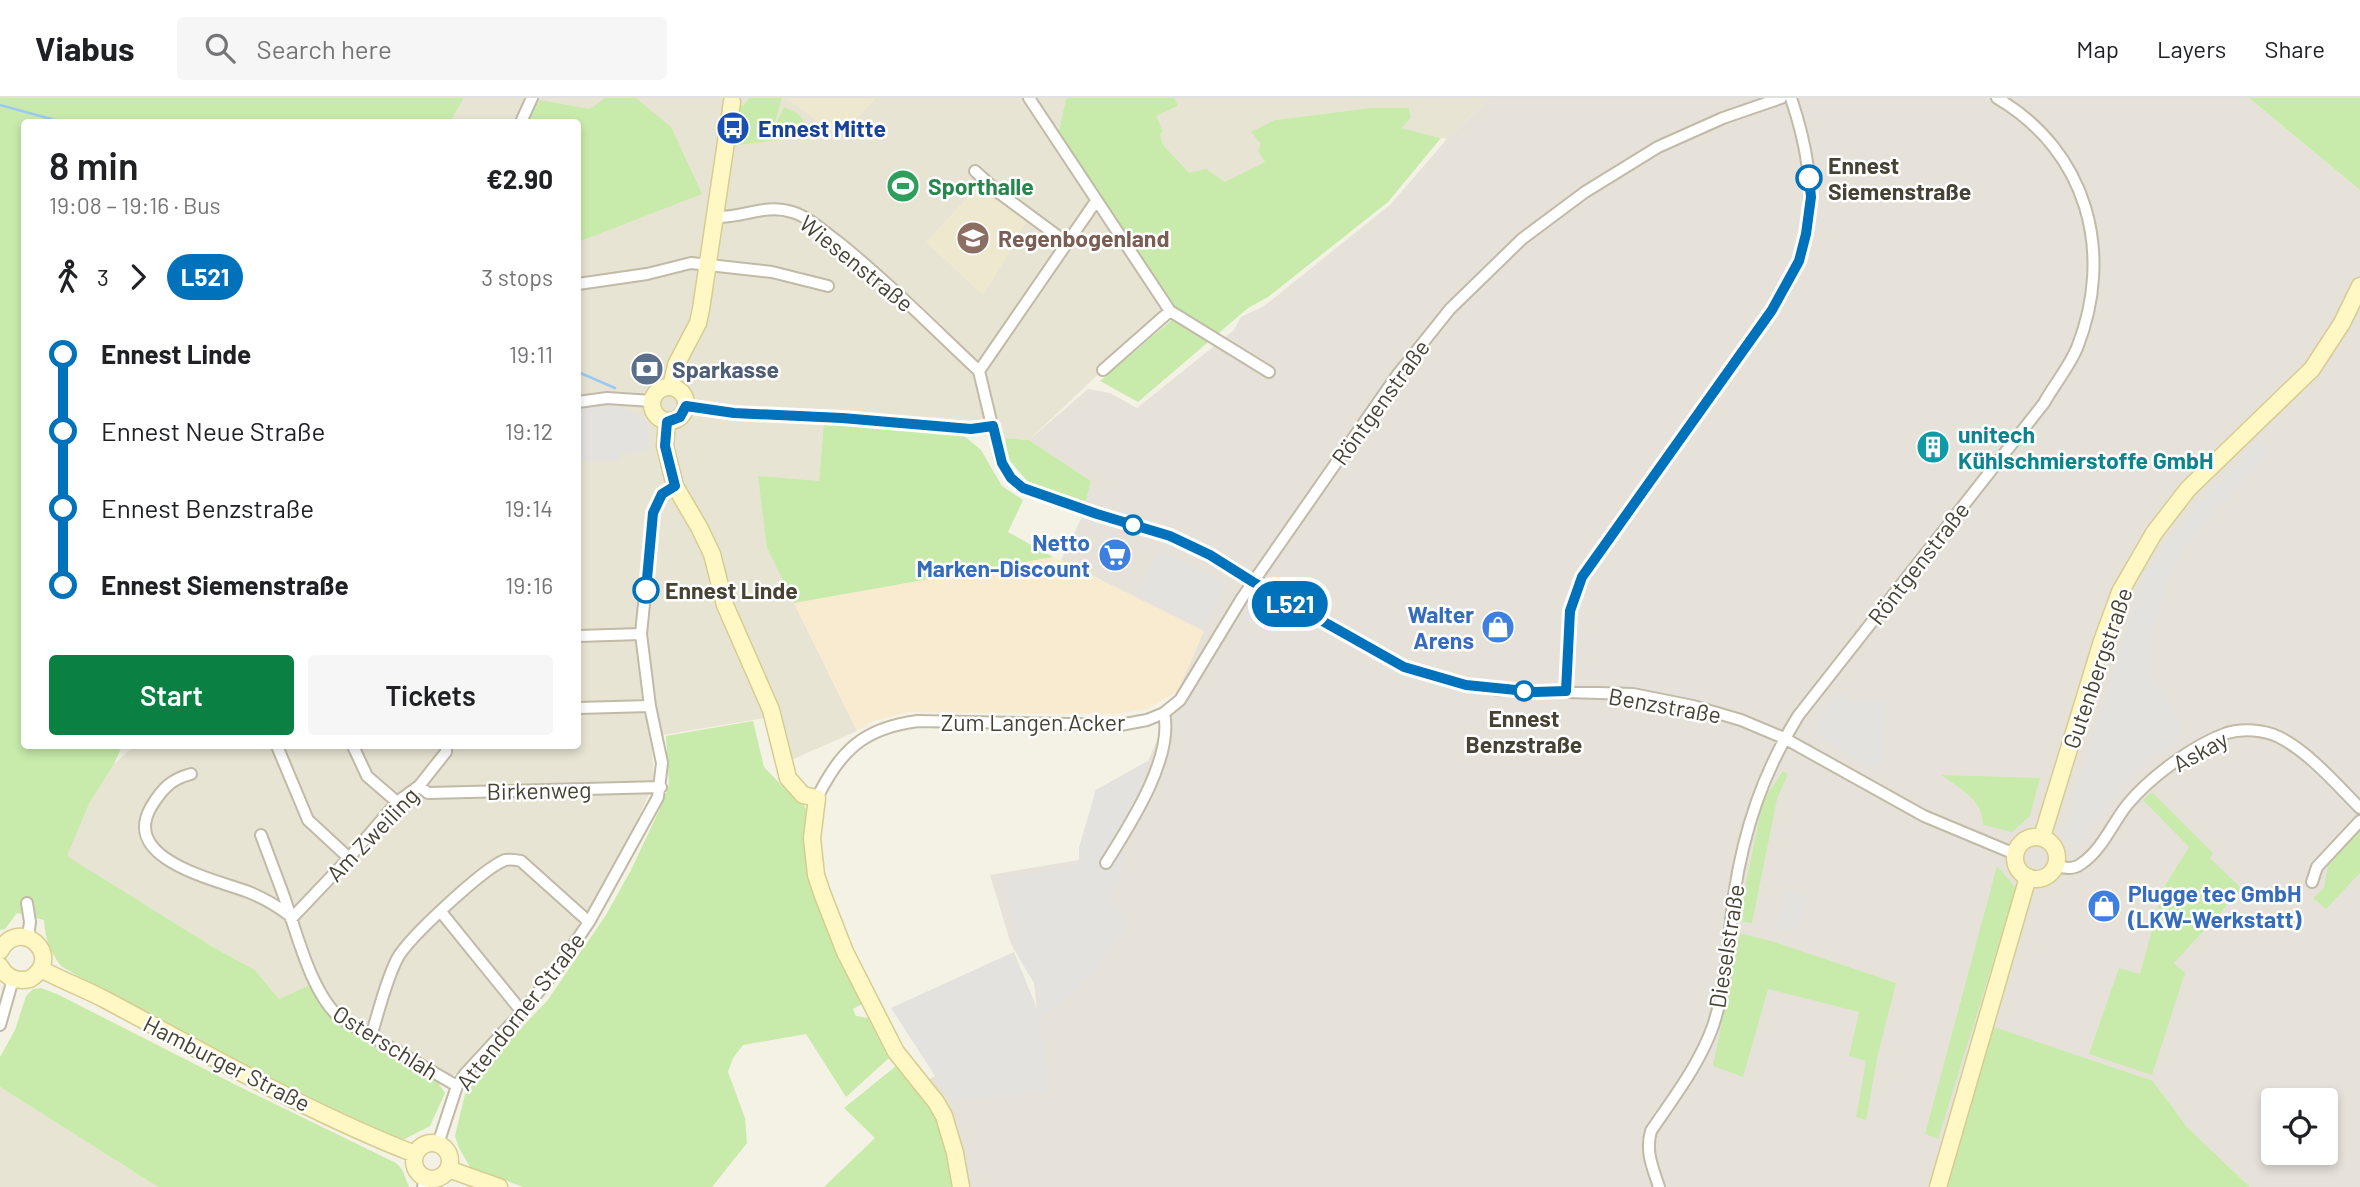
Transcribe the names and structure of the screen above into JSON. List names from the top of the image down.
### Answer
{
  "streets": {
    "main road": ["Gutenbergstraße", "Hamburger Straße"],
    "street": [
      "Wiesenstraße",
      "Röntgenstraße",
      "Benzstraße",
      "Zum Langen Acker",
      "Askay",
      "Birkenweg",
      "Am Zweiling",
      "Dieselstraße",
      "Attendorner Straße",
      "Osterschlah"
    ]
  },
  "crossings": [
    ["Wiesenstraße", "Benzstraße"],
    ["Röntgenstraße", "Benzstraße"],
    ["Röntgenstraße", "Dieselstraße"],
    ["Gutenbergstraße", "Benzstraße"],
    ["Gutenbergstraße", "Askay"],
    ["Benzstraße", "Askay"],
    ["Benzstraße", "Dieselstraße"],
    ["Birkenweg", "Am Zweiling"],
    ["Birkenweg", "Attendorner Straße"],
    ["Am Zweiling", "Osterschlah"],
    ["Attendorner Straße", "Osterschlah"],
    ["Attendorner Straße", "Hamburger Straße"]
  ],
  "places": {
    "bus stop": ["Ennest Mitte"],
    "other": ["Ennest Siemenstraße", "Ennest Linde", "Ennest Benzstraße"],
    "sports": ["Sporthalle"],
    "school or university": ["Regenbogenland"],
    "bank": ["Sparkasse"],
    "building": ["unitech Kühlschmierstoffe GmbH"],
    "supermarket": ["Netto Marken-Discount"],
    "shop": ["Walter Arens", "Plugge tec GmbH (LKW-Werkstatt)"]
  },
  "lines": ["bus line L521"],
  "page": {
    "header": "Viabus",
    "search": "Search here",
    "nav": ["Map", "Layers", "Share"],
    "on_map": "L521",
    "heading": ["8 min", "19:08 – 19:16 · Bus", "€2.90"],
    "legs": ["3", "L521", "3 stops"],
    "list": [
      {
        "name": "Ennest Linde",
        "value": "19:11"
      },
      {
        "name": "Ennest Neue Straße",
        "value": "19:12"
      },
      {
        "name": "Ennest Benzstraße",
        "value": "19:14"
      },
      {
        "name": "Ennest Siemenstraße",
        "value": "19:16"
      }
    ],
    "buttons": ["Start", "Tickets"]
  }
}
